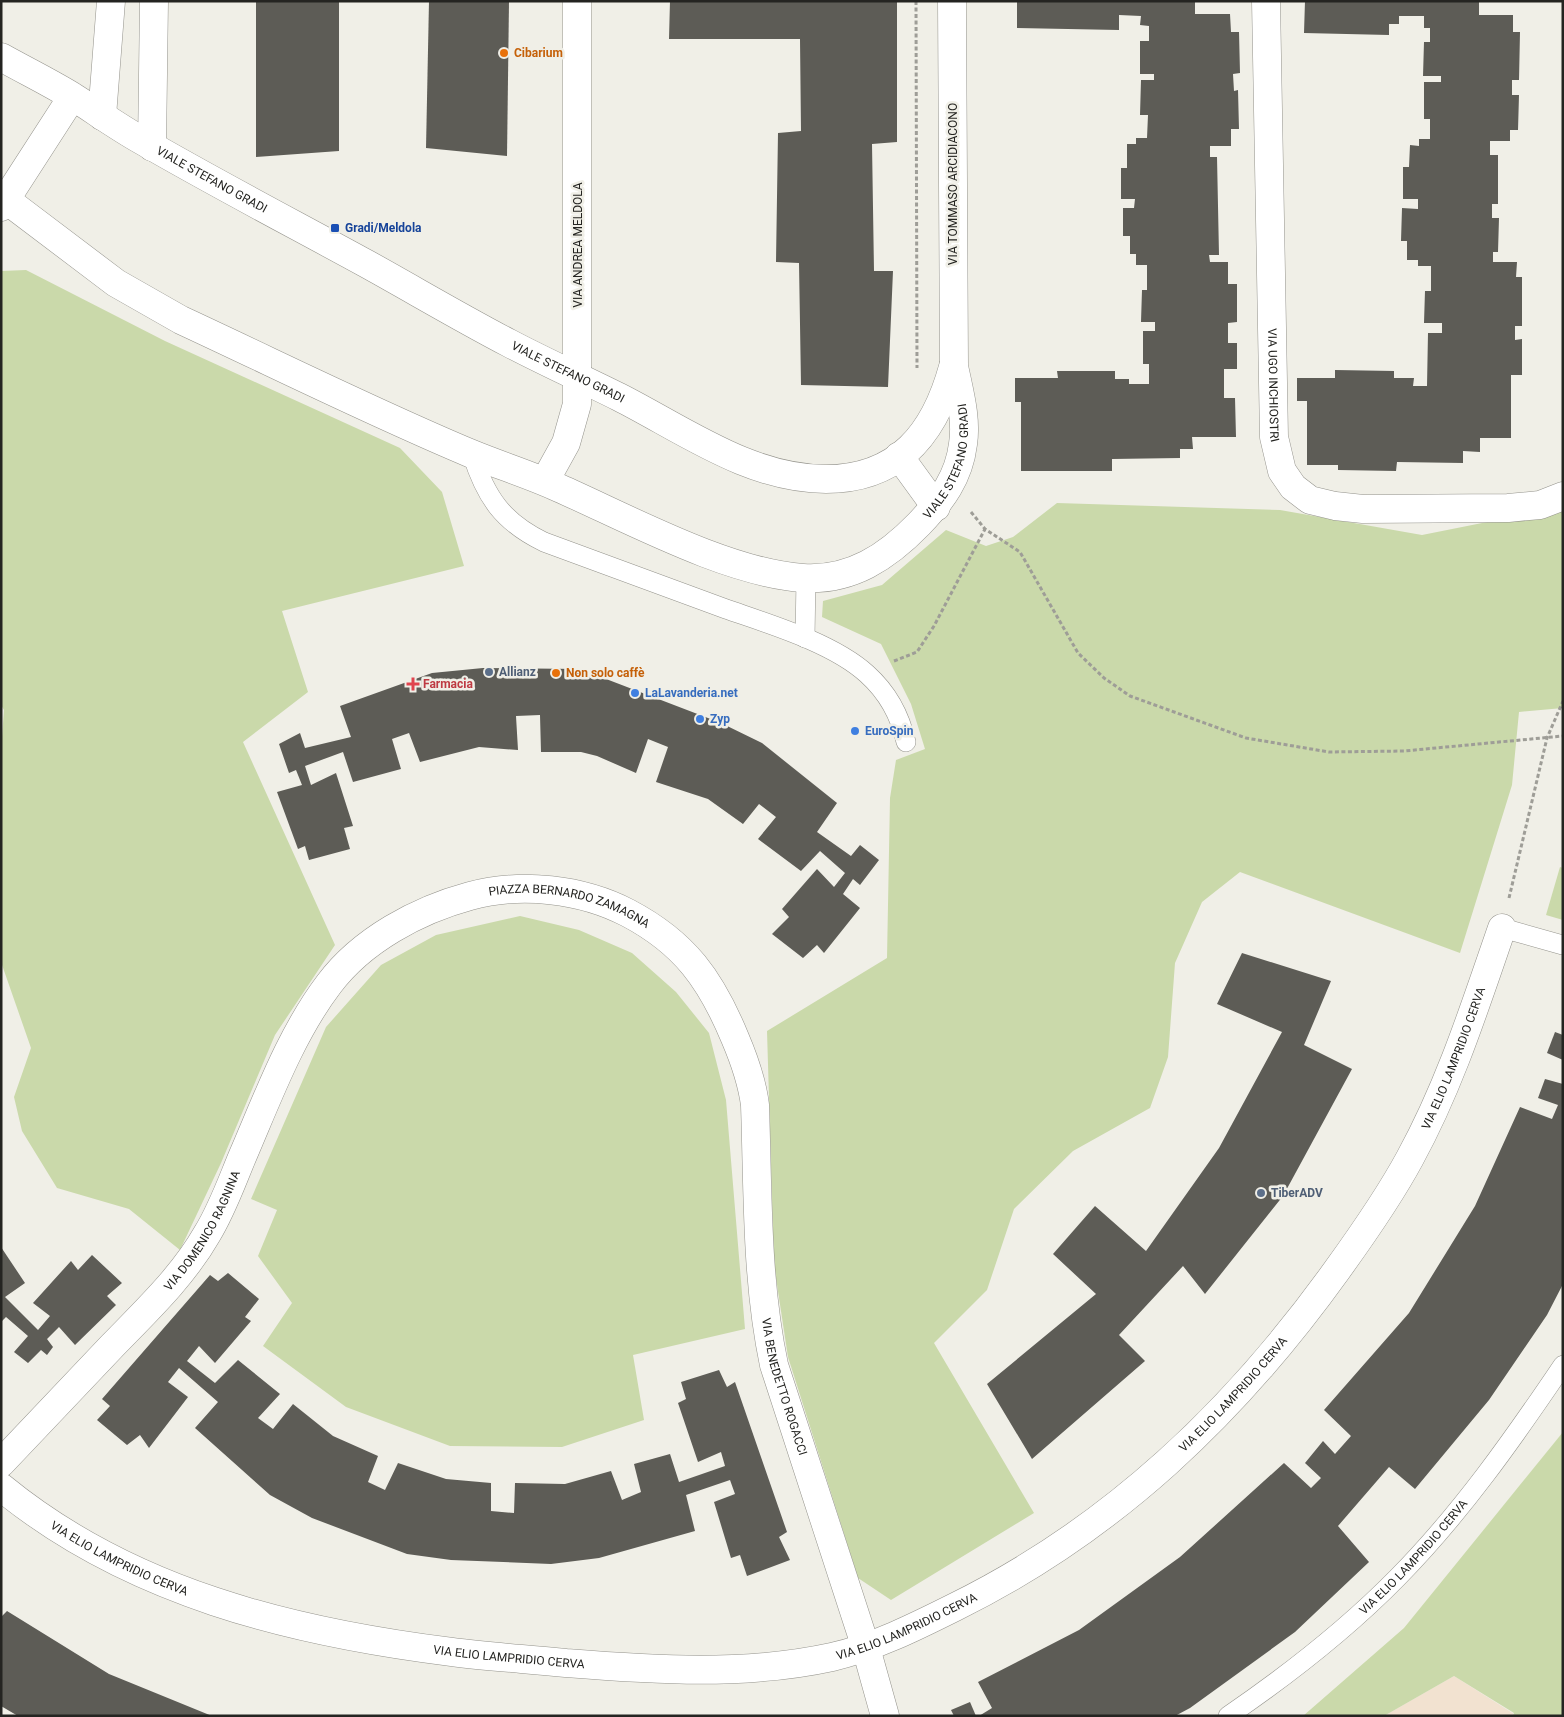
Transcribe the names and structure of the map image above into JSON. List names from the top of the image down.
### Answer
{
  "streets": {
    "street": [
      "VIALE STEFANO GRADI",
      "VIA TOMMASO ARCIDIACONO",
      "VIA ANDREA MELDOLA",
      "VIA UGO INCHIOSTRI",
      "PIAZZA BERNARDO ZAMAGNA",
      "VIA ELIO LAMPRIDIO CERVA",
      "VIA DOMENICO RAGNINA",
      "VIA BENEDETTO ROGACCI"
    ]
  },
  "crossings": [
    ["VIALE STEFANO GRADI", "VIA TOMMASO ARCIDIACONO"],
    ["VIALE STEFANO GRADI", "VIA ANDREA MELDOLA"],
    ["PIAZZA BERNARDO ZAMAGNA", "VIA DOMENICO RAGNINA"],
    ["PIAZZA BERNARDO ZAMAGNA", "VIA BENEDETTO ROGACCI"],
    ["VIA ELIO LAMPRIDIO CERVA", "VIA BENEDETTO ROGACCI"]
  ],
  "places": {
    "other": [
      "Cibarium",
      "Allianz",
      "Non solo caffè",
      "LaLavanderia.net",
      "Zyp",
      "EuroSpin",
      "TiberADV"
    ],
    "transit": ["Gradi/Meldola"],
    "health": ["Farmacia"]
  }
}
